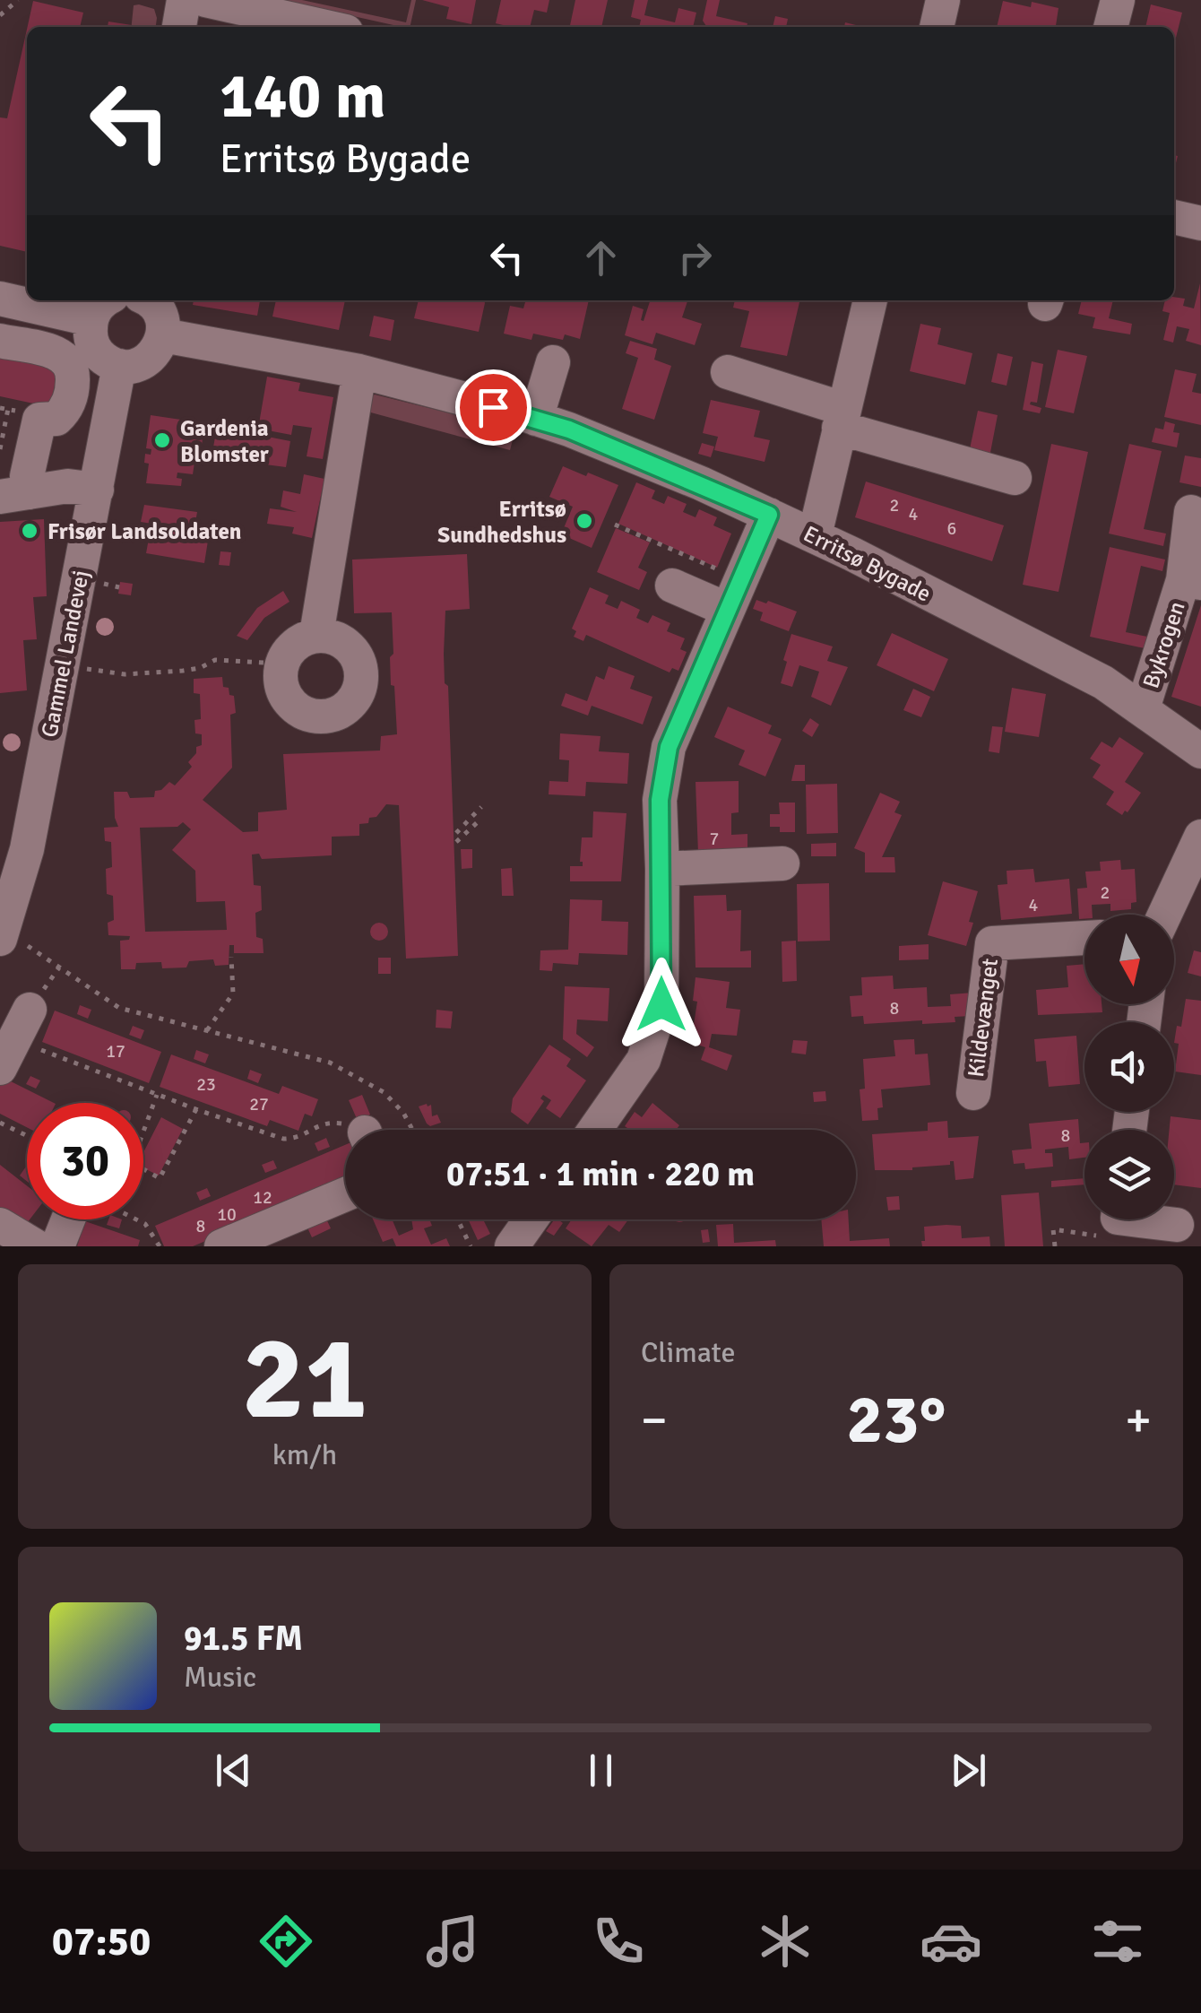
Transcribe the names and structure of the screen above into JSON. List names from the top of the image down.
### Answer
{
  "streets": {
    "street": [
      "Erritsø Bygade",
      "Bykrogen",
      "Gammel Landevej",
      "Kildevænget"
    ]
  },
  "crossings": [
    ["Erritsø Bygade", "Bykrogen"]
  ],
  "places": ["Gardenia Blomster", "Erritsø Sundhedshus", "Frisør Landsoldaten"],
  "house_numbers": [
    "2",
    "4",
    "6",
    "7",
    "2",
    "4",
    "8",
    "17",
    "23",
    "27",
    "8",
    "12",
    "10",
    "8"
  ],
  "north": "bottom",
  "page": {
    "turn": ["140 m", "Erritsø Bygade"],
    "limit": "30",
    "trip": "07:51 · 1 min · 220 m",
    "tile": [
      ["21", "km/h"],
      "Climate"
    ],
    "heat": ["−", "23°", "+"],
    "song": ["91.5 FM", "Music"],
    "tabs": "07:50"
  }
}
